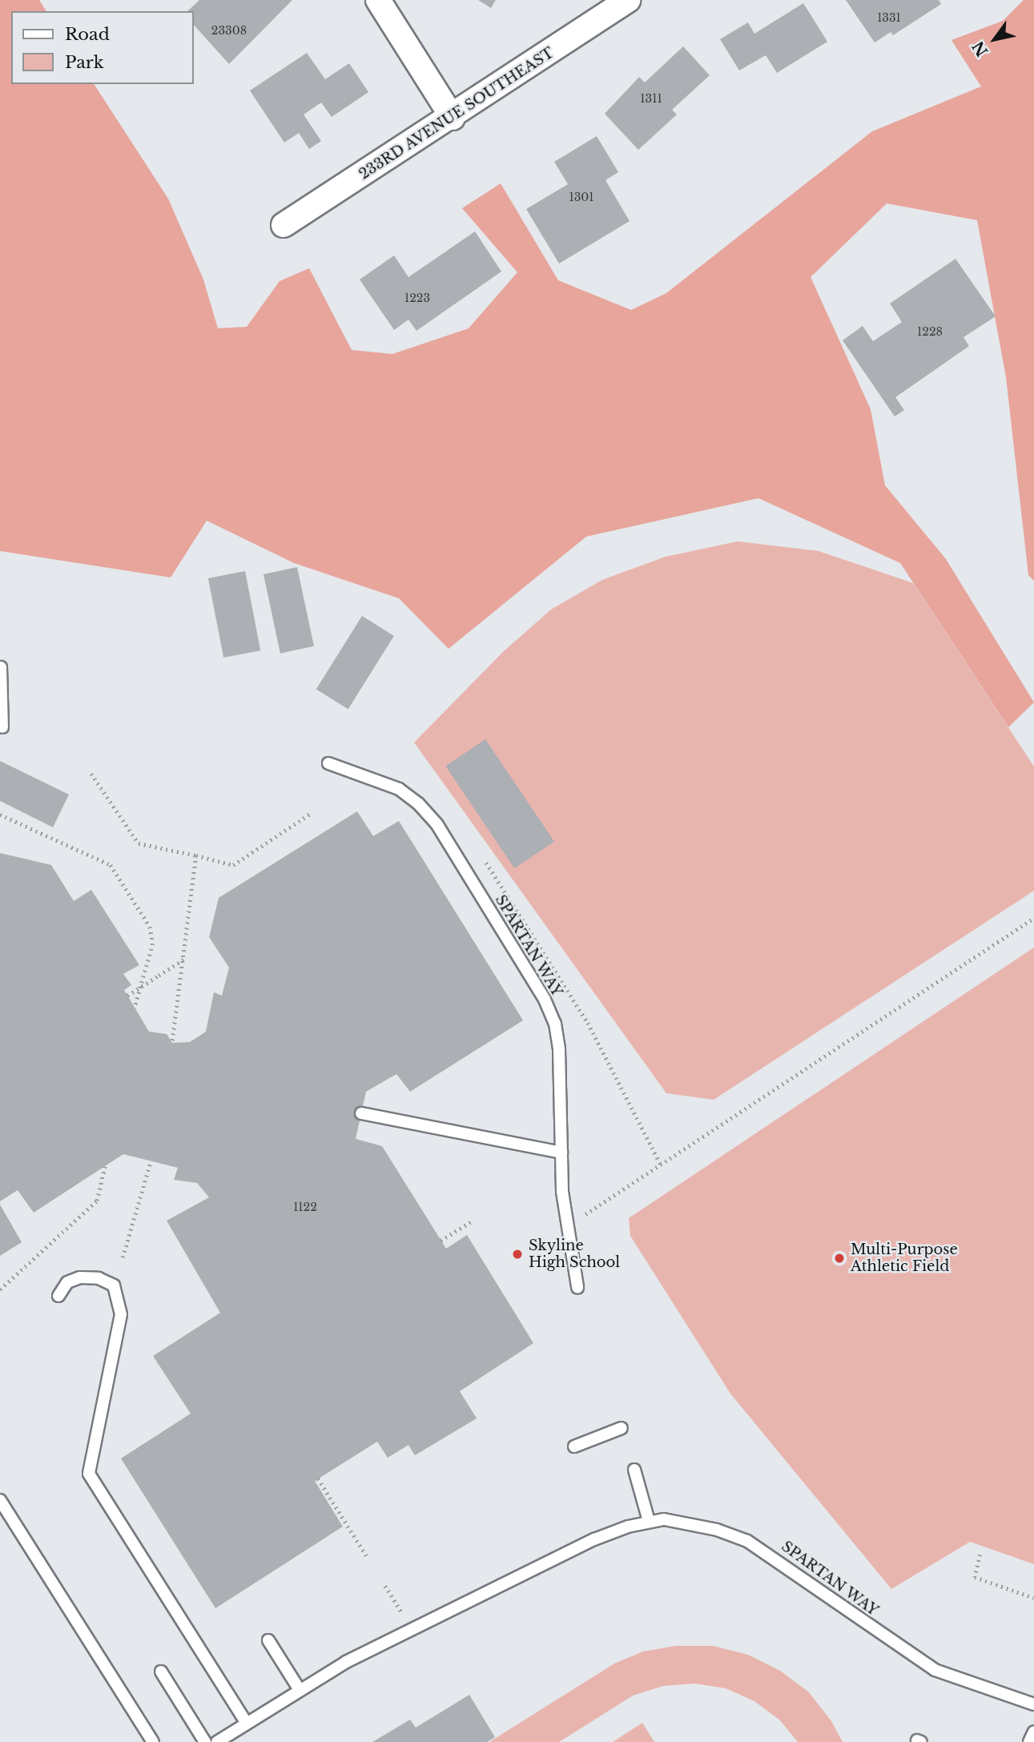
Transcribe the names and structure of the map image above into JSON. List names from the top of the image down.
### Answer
{
  "streets": {
    "street": ["233RD AVENUE SOUTHEAST"],
    "lane": ["SPARTAN WAY"]
  },
  "places": ["Skyline High School", "Multi-Purpose Athletic Field"],
  "house_numbers": [
    "1331",
    "23308",
    "1311",
    "1301",
    "1223",
    "1228",
    "1122"
  ],
  "legend": ["Road", "Park"],
  "north": "bottom left"
}
